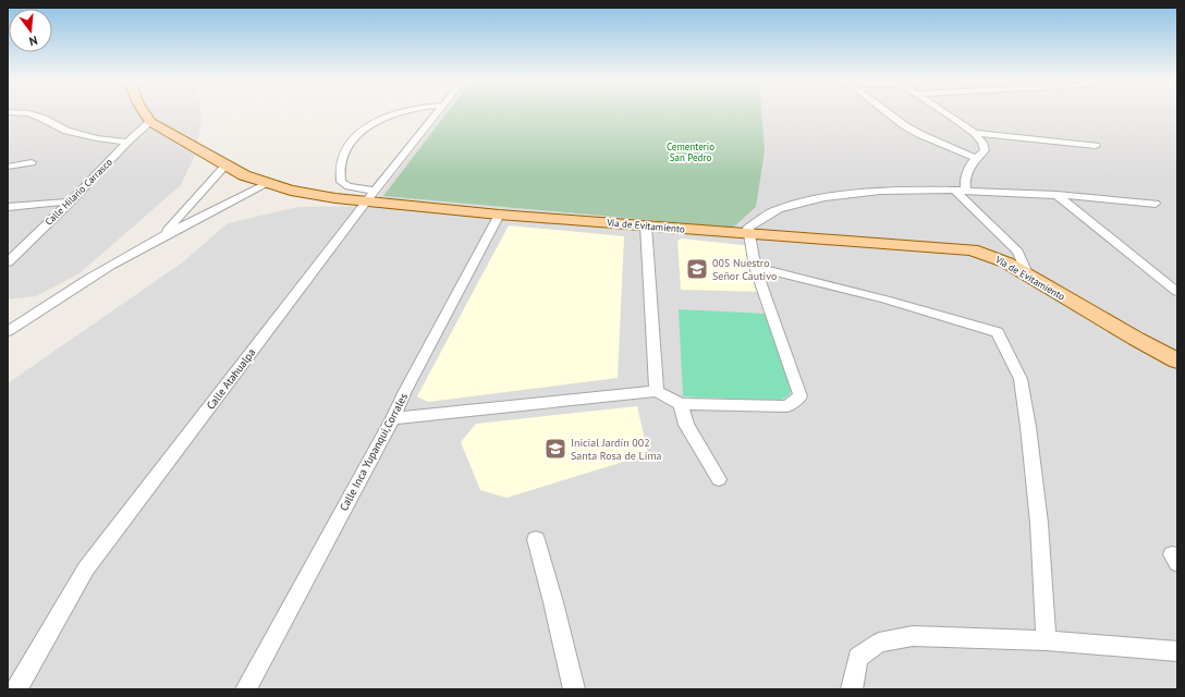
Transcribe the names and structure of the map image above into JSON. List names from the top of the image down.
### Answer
{
  "streets": {
    "main road": ["Vía de Evitamiento"],
    "street": ["Calle Hilario Carrasco", "Calle Atahualpa", "Calle Inca Yupanqui,Corrales"]
  },
  "crossings": [
    ["Calle Hilario Carrasco", "Vía de Evitamiento"],
    ["Vía de Evitamiento", "Calle Atahualpa"],
    ["Vía de Evitamiento", "Calle Inca Yupanqui,Corrales"]
  ],
  "parks": ["Cementerio San Pedro"],
  "places": {
    "school or university": ["005 Nuestro Señor Cautivo", "Inicial Jardín 002 Santa Rosa de Lima"]
  },
  "north": "bottom"
}
